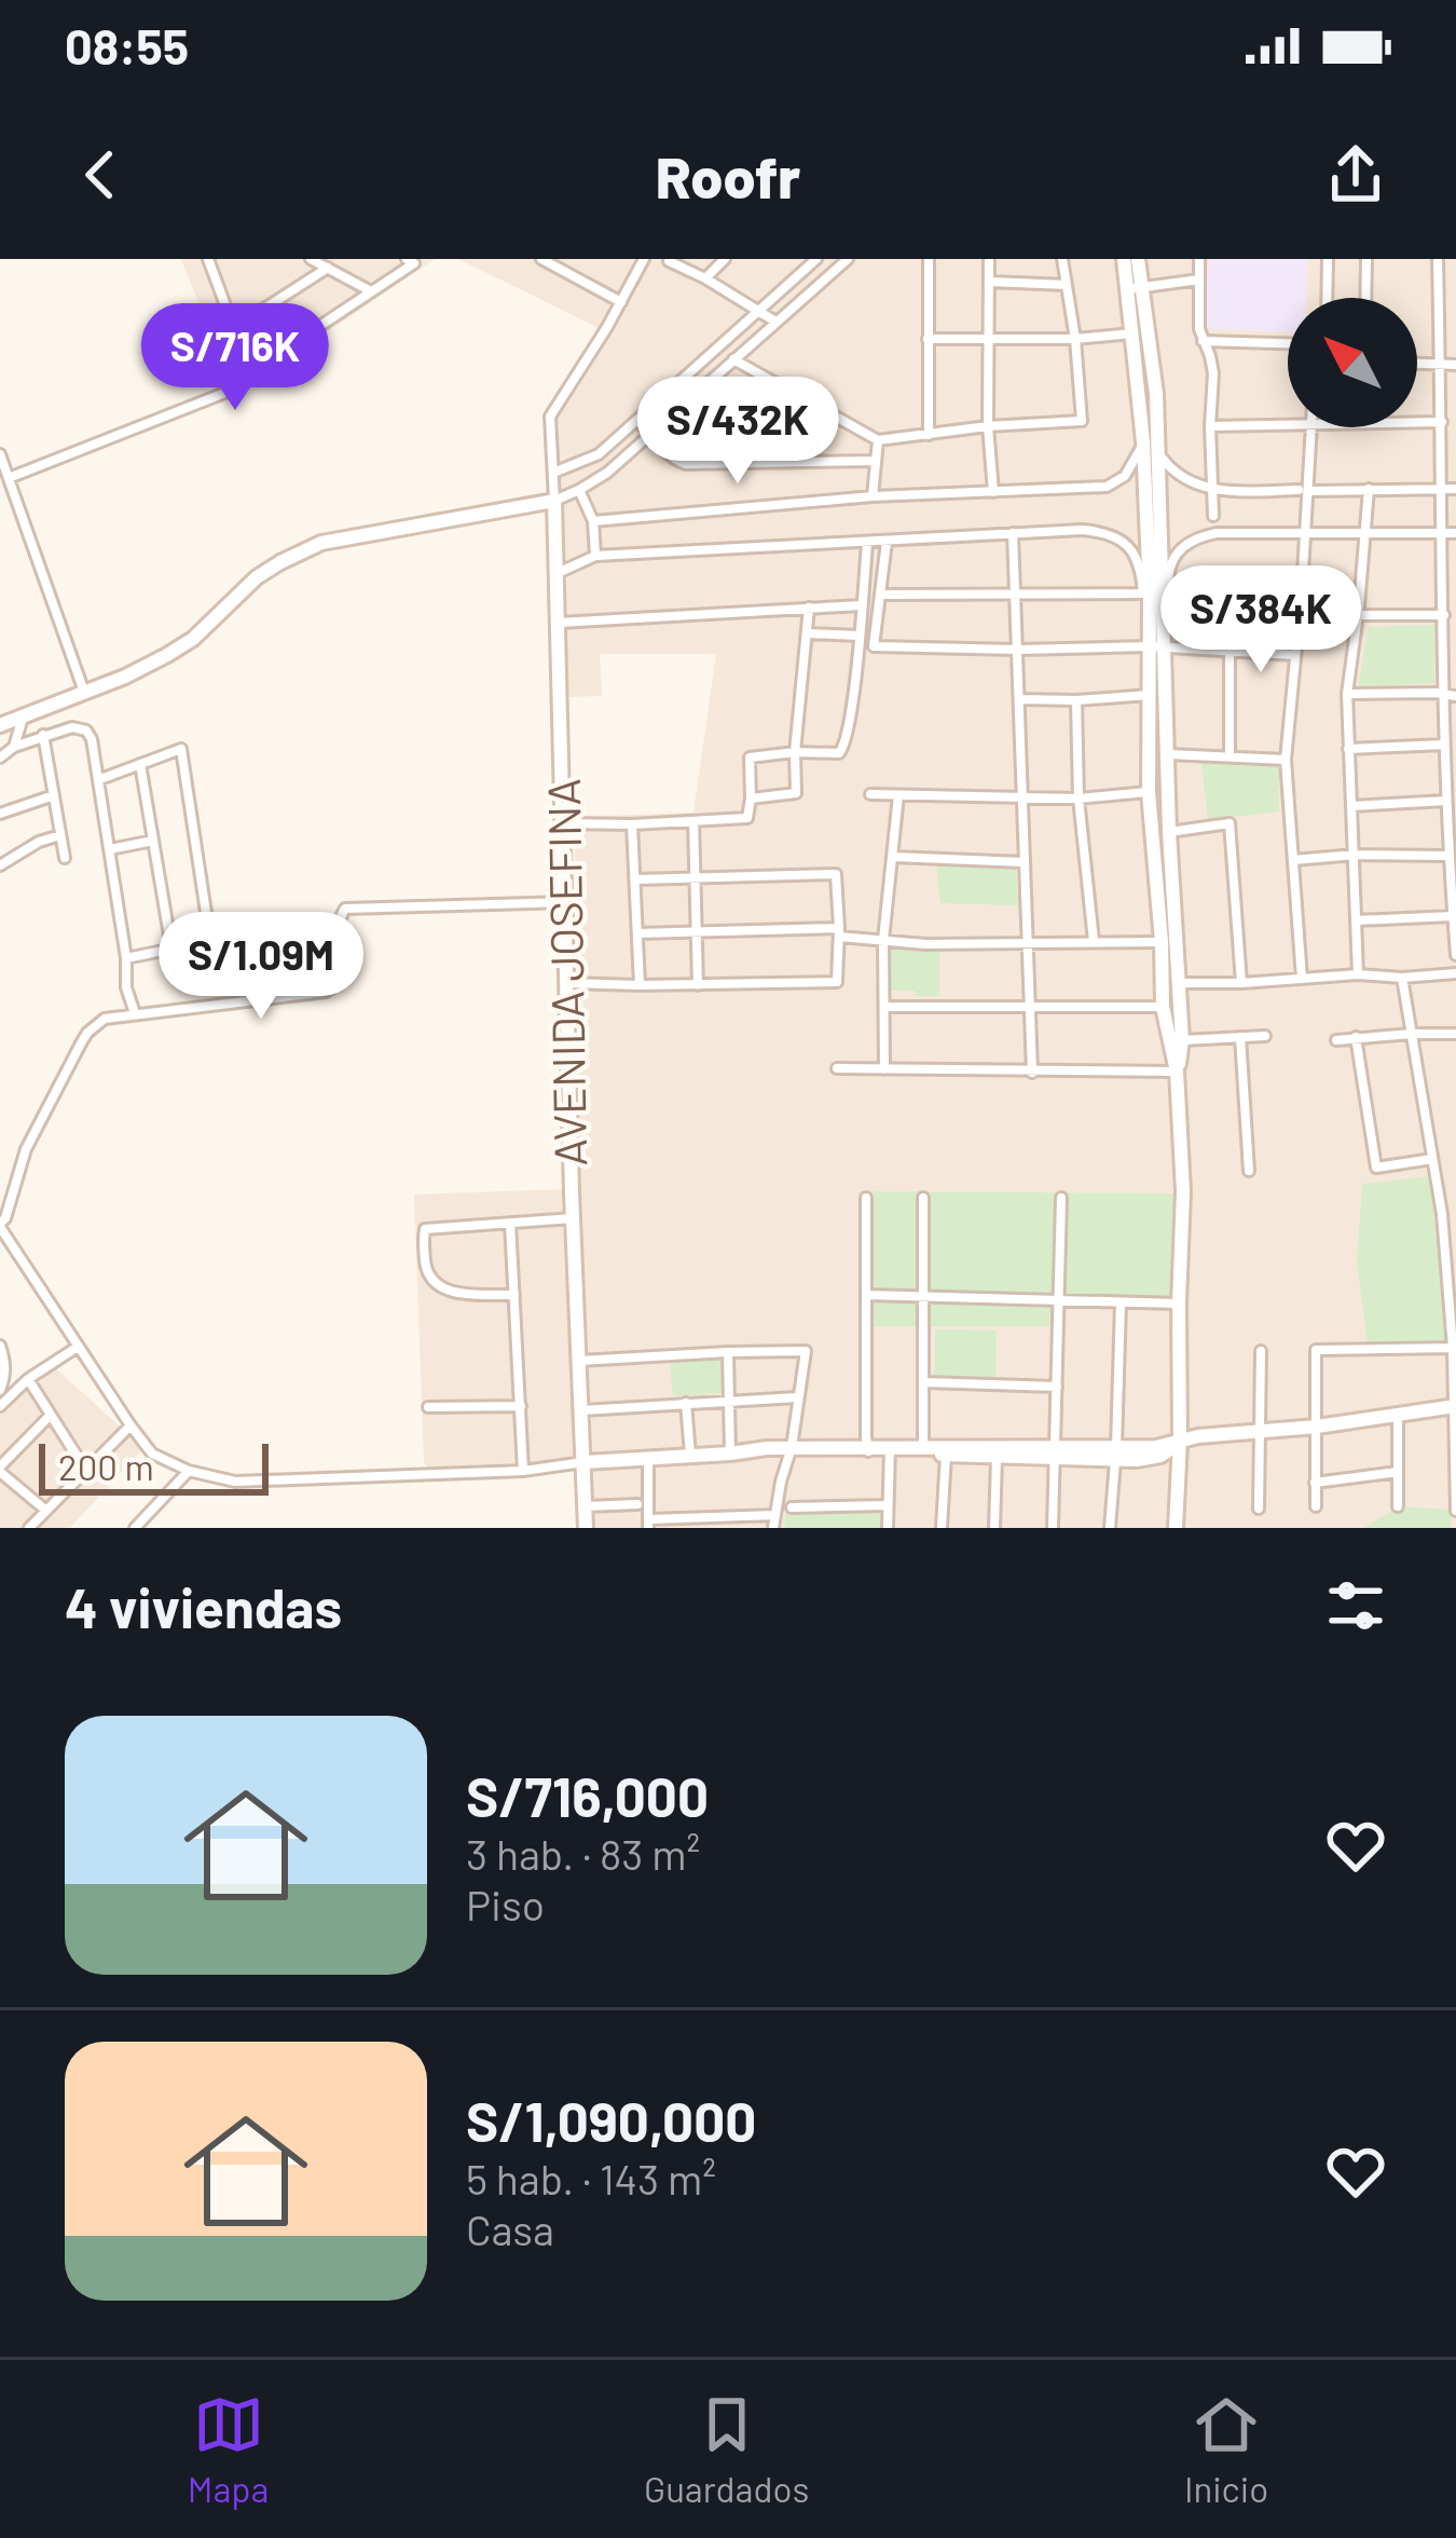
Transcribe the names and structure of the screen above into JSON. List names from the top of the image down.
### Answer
{
  "streets": {
    "street": ["AVENIDA JOSEFINA"]
  },
  "scale_bar": "200 m",
  "north": "top left",
  "page": {
    "status": "08:55",
    "header": "Roofr",
    "price": [
      "S/716K",
      "S/432K",
      "S/384K",
      "S/1.09M"
    ],
    "scale": "200 m",
    "heading": "4 viviendas",
    "list": [
      {
        "name": "S/716,000",
        "note": "3 hab. · 83 m² · Piso"
      },
      {
        "name": "S/1,090,000",
        "note": "5 hab. · 143 m² · Casa"
      }
    ],
    "tabs": ["Mapa", "Guardados", "Inicio"]
  }
}
